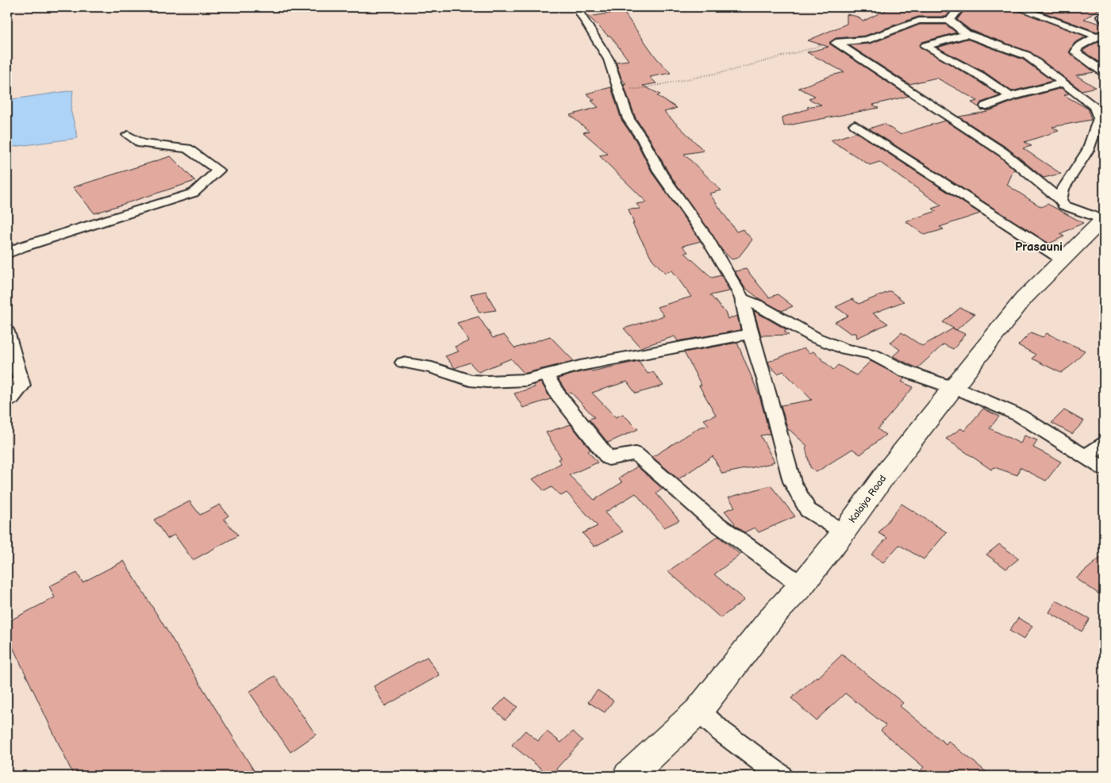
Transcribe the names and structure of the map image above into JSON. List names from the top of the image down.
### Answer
{
  "streets": {
    "main road": ["Kalaiya Road"]
  },
  "districts": ["Prasauni"]
}
